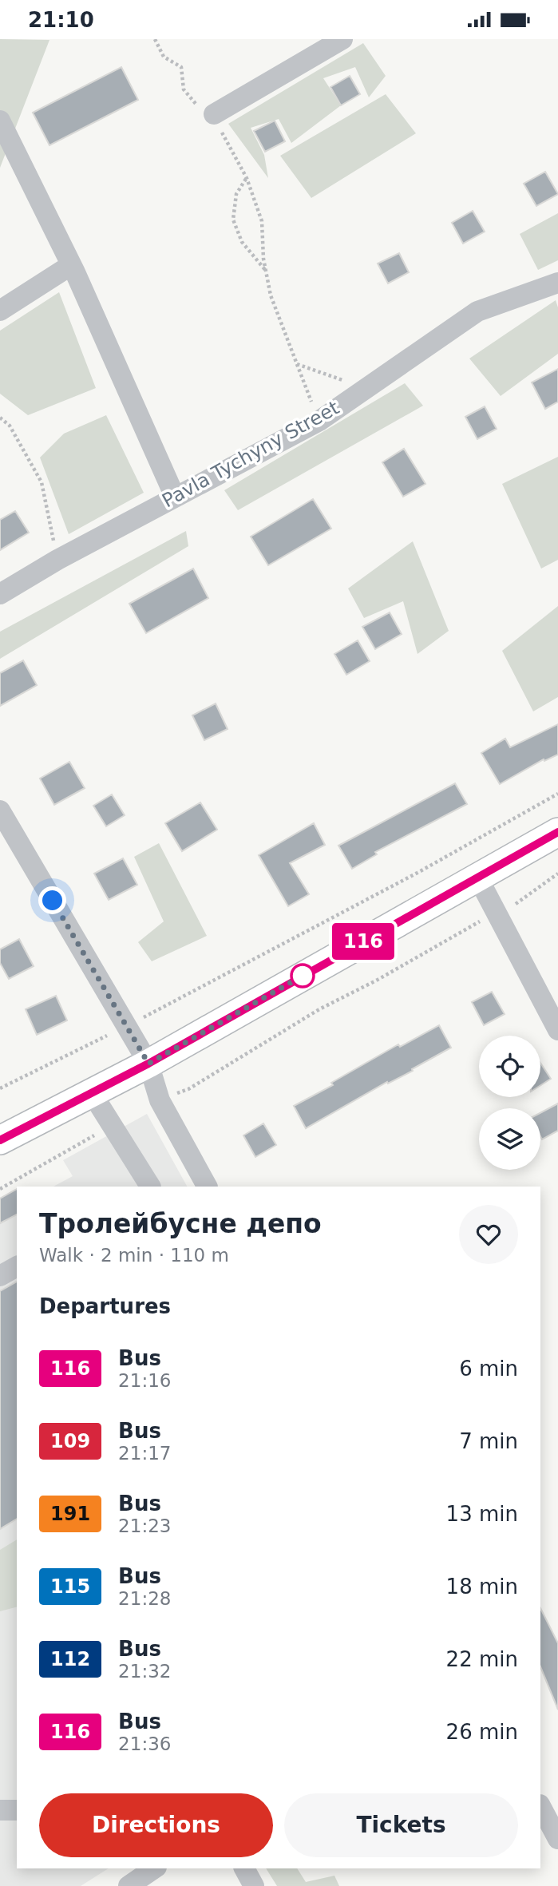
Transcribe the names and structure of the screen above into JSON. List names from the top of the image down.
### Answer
{
  "streets": {
    "street": ["Pavla Tychyny Street"]
  },
  "lines": ["bus line 116"],
  "page": {
    "status": "21:10",
    "on_map": "116",
    "heading": [
      ["Тролейбусне депо", "Walk · 2 min · 110 m"],
      "Departures"
    ],
    "list": [
      {
        "mark": "116",
        "name": "Bus",
        "note": "21:16",
        "value": "6 min"
      },
      {
        "mark": "109",
        "name": "Bus",
        "note": "21:17",
        "value": "7 min"
      },
      {
        "mark": "191",
        "name": "Bus",
        "note": "21:23",
        "value": "13 min"
      },
      {
        "mark": "115",
        "name": "Bus",
        "note": "21:28",
        "value": "18 min"
      },
      {
        "mark": "112",
        "name": "Bus",
        "note": "21:32",
        "value": "22 min"
      },
      {
        "mark": "116",
        "name": "Bus",
        "note": "21:36",
        "value": "26 min"
      }
    ],
    "buttons": ["Directions", "Tickets"]
  }
}
